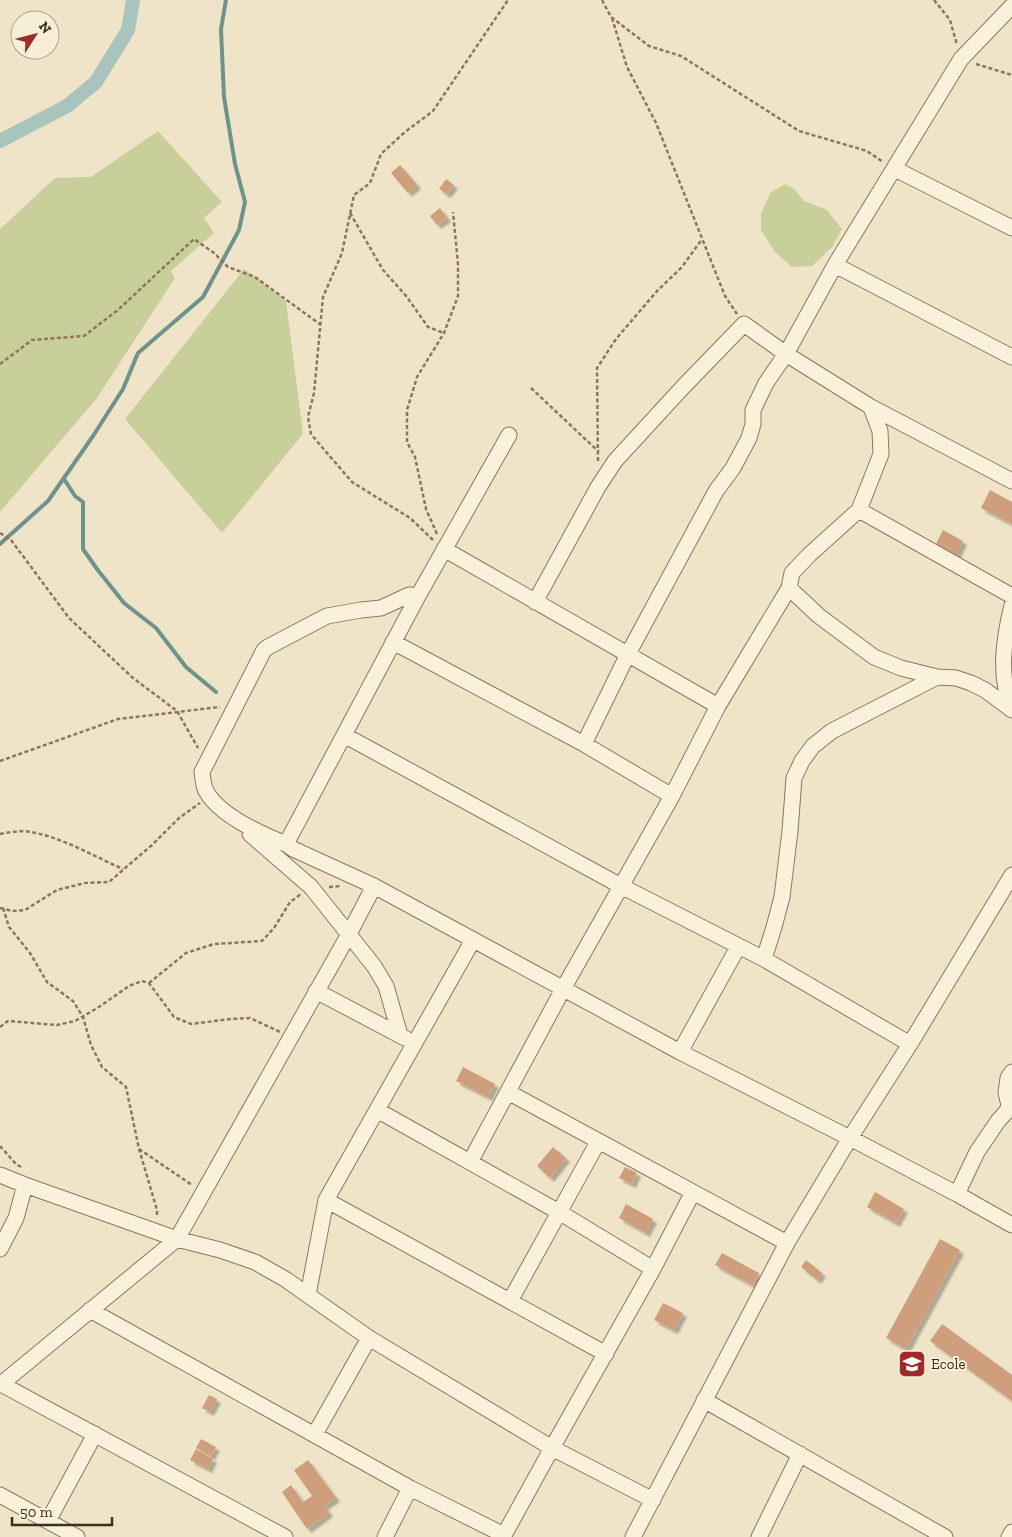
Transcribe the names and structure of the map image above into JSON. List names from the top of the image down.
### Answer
{
  "places": {
    "school or university": ["Ecole"]
  },
  "scale_bar": "50 m",
  "north": "top right"
}
